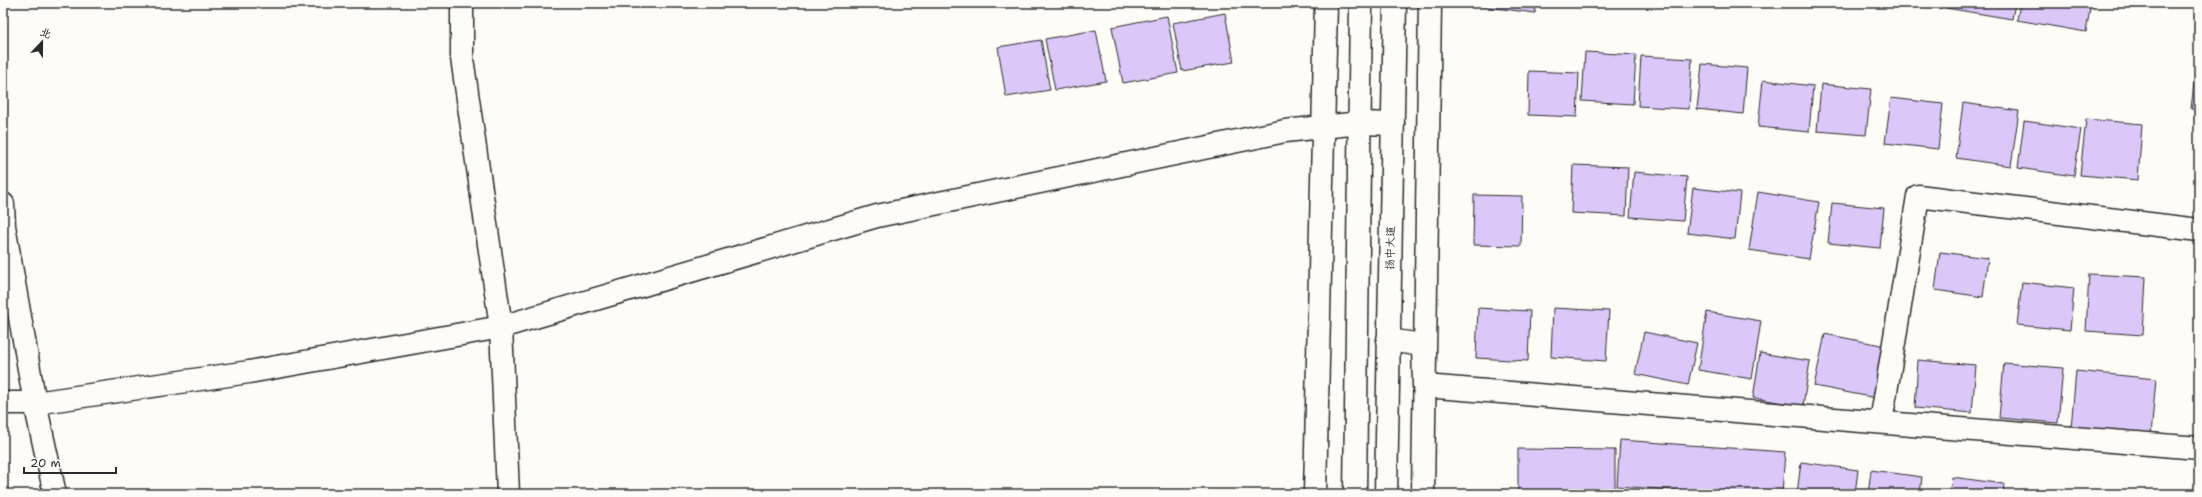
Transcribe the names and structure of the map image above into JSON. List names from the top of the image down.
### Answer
{
  "streets": {
    "street": ["扬中大道"]
  },
  "scale_bar": "20 m",
  "north": "top"
}
